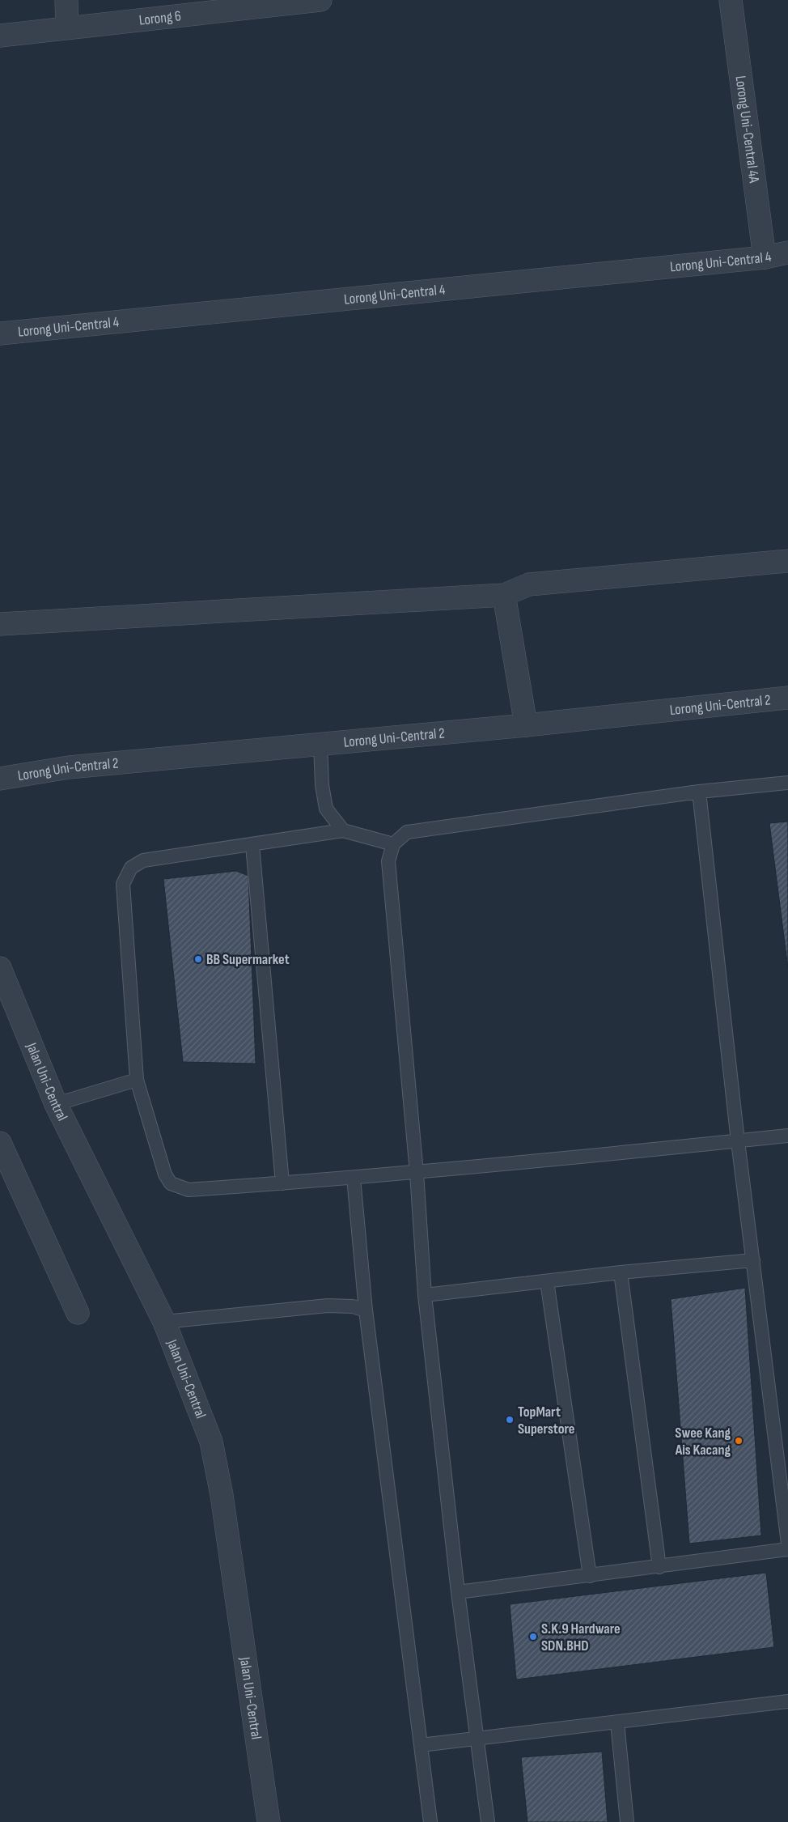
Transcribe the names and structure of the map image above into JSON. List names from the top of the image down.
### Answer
{
  "streets": {
    "street": [
      "Lorong 6",
      "Lorong Uni-Central 4A",
      "Lorong Uni-Central 4",
      "Lorong Uni-Central 2",
      "Jalan Uni-Central"
    ]
  },
  "crossings": [
    ["Lorong Uni-Central 4A", "Lorong Uni-Central 4"]
  ],
  "places": [
    "BB Supermarket",
    "TopMart Superstore",
    "Swee Kang Ais Kacang",
    "S.K.9 Hardware SDN.BHD"
  ]
}
